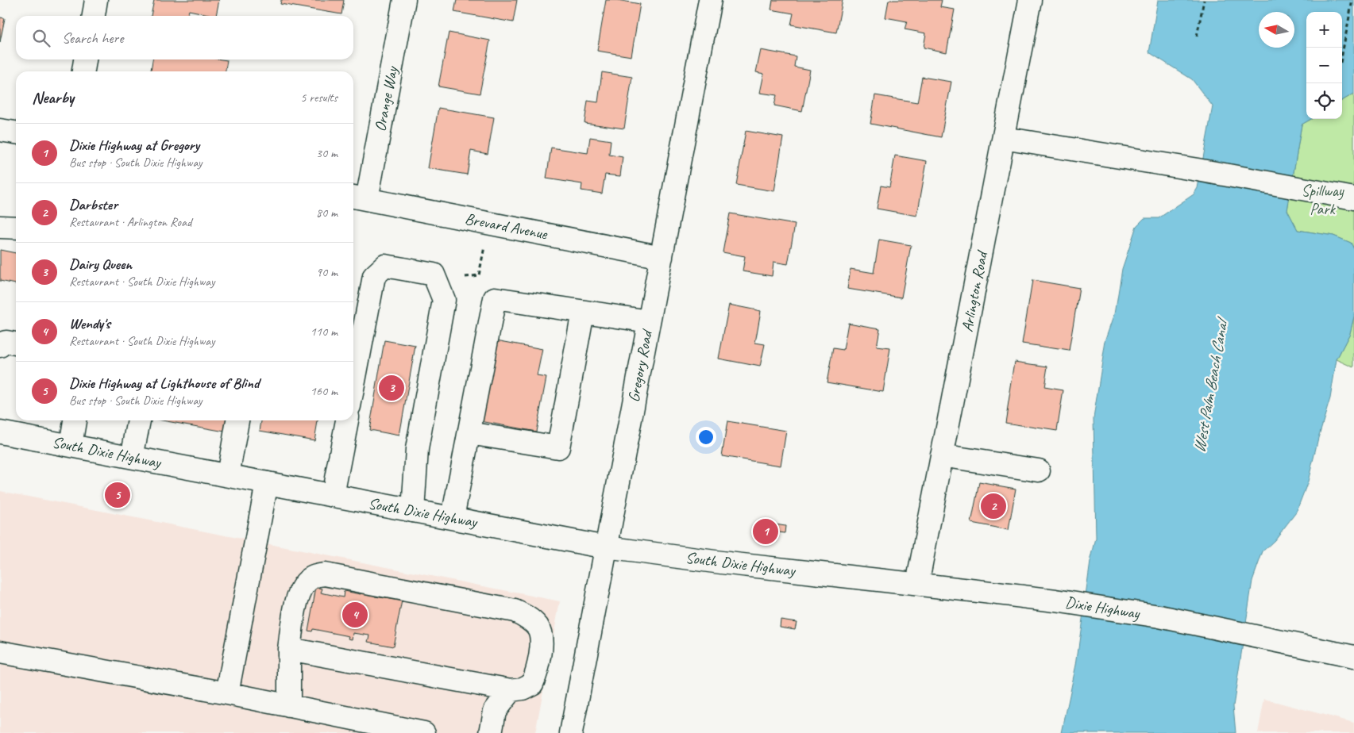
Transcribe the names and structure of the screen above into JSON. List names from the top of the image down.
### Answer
{
  "streets": {
    "street": [
      "Orange Way",
      "Brevard Avenue",
      "Arlington Road",
      "Gregory Road",
      "South Dixie Highway",
      "Dixie Highway"
    ]
  },
  "crossings": [
    ["Orange Way", "Brevard Avenue"],
    ["Brevard Avenue", "Gregory Road"],
    ["Arlington Road", "Dixie Highway"],
    ["Gregory Road", "South Dixie Highway"],
    ["South Dixie Highway", "Dixie Highway"]
  ],
  "water": ["West Palm Beach Canal"],
  "parks": ["Spillway Park"],
  "north": "left",
  "page": {
    "map_buttons": ["+", "−"],
    "search": "Search here",
    "heading": ["Nearby", "5 results"],
    "list": [
      {
        "mark": "1",
        "name": "Dixie Highway at Gregory",
        "note": "Bus stop · South Dixie Highway",
        "value": "30 m"
      },
      {
        "mark": "2",
        "name": "Darbster",
        "note": "Restaurant · Arlington Road",
        "value": "80 m"
      },
      {
        "mark": "3",
        "name": "Dairy Queen",
        "note": "Restaurant · South Dixie Highway",
        "value": "90 m"
      },
      {
        "mark": "4",
        "name": "Wendy's",
        "note": "Restaurant · South Dixie Highway",
        "value": "110 m"
      },
      {
        "mark": "5",
        "name": "Dixie Highway at Lighthouse of Blind",
        "note": "Bus stop · South Dixie Highway",
        "value": "160 m"
      }
    ],
    "pins": [
      "3",
      "5",
      "2",
      "1",
      "4"
    ]
  }
}
